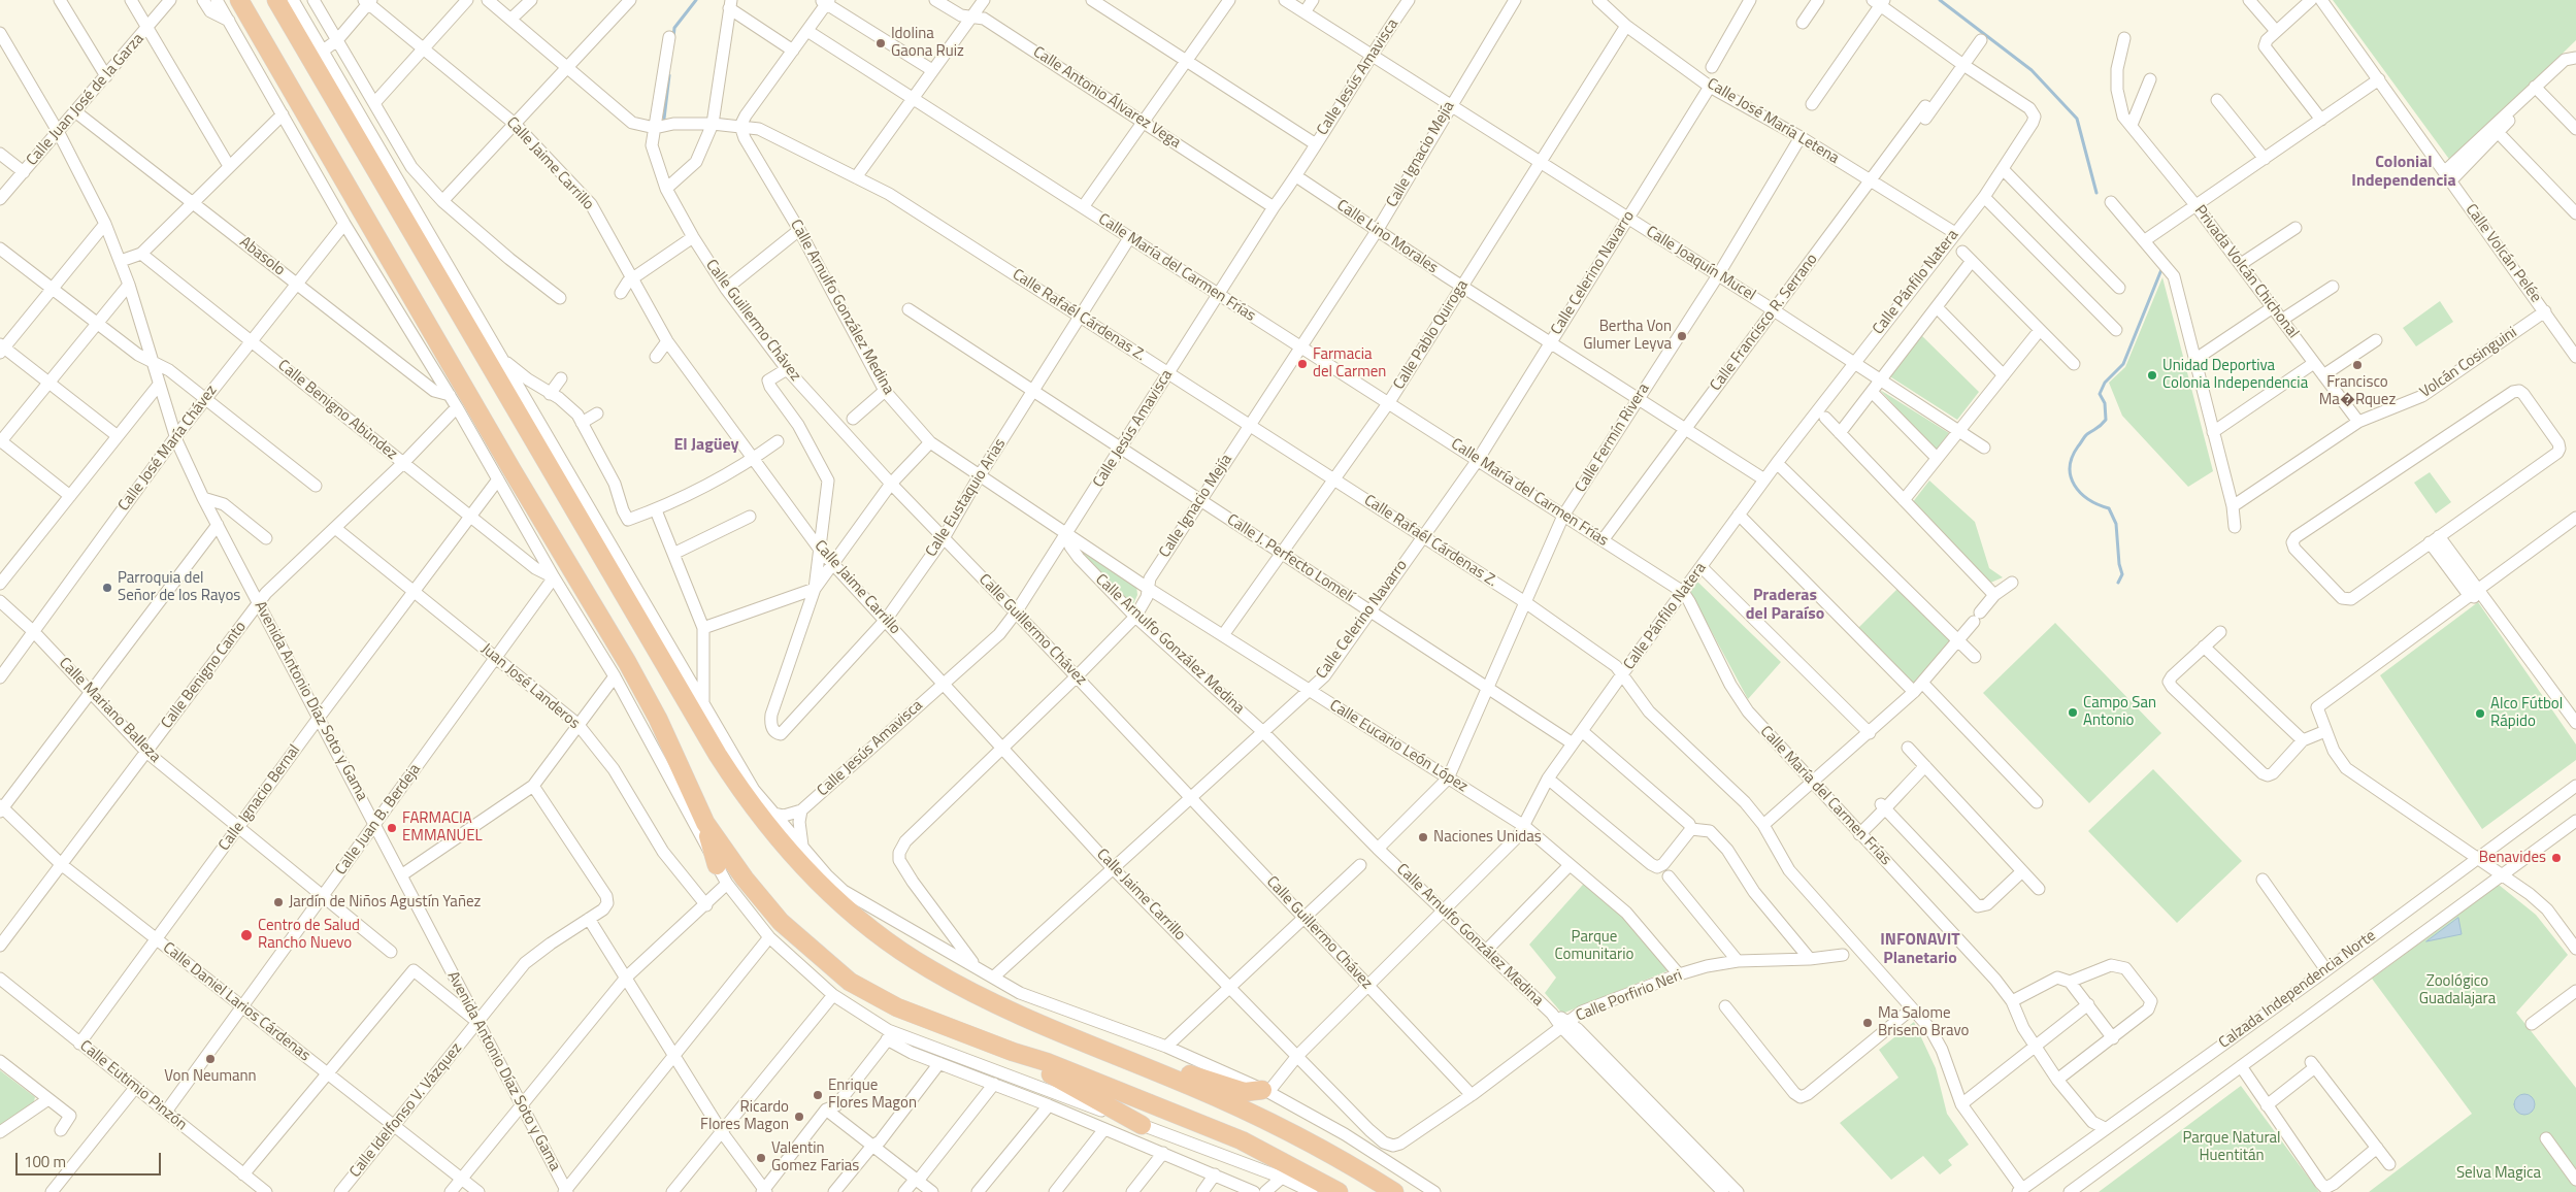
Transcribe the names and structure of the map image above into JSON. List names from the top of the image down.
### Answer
{
  "streets": {
    "street": [
      "Calle Jesús Amavisca",
      "Calle Antonio Álvarez Vega",
      "Calle Juan José de la Garza",
      "Calle José María Letena",
      "Calle Ignacio Mejía",
      "Calle Jaime Carrillo",
      "Calle Lino Morales",
      "Calle Volcán Pelée",
      "Abasolo",
      "Calle Joaquín Mucel",
      "Calle María del Carmen Frías",
      "Privada Volcán Chichonal",
      "Calle Celerino Navarro",
      "Calle Pánfilo Natera",
      "Calle Arnulfo González Medina",
      "Calle Rafaél Cárdenas Z.",
      "Calle Guillermo Chávez",
      "Calle Francisco R. Serrano",
      "Calle Pablo Quiroga",
      "Volcán Cosinguini",
      "Calle Benigno Abùndez",
      "Calle Fermín Rivera",
      "Calle José María Chávez",
      "Calle Eustaquio Arias",
      "Calle J. Perfecto Lomelí",
      "Calle Benigno Canto",
      "Juan José Landeros",
      "Avenida Antonio Díaz Soto y Gama",
      "Calle Mariano Balleza",
      "Calle Eucario León López",
      "Calle Ignacio Bernal",
      "Calle Juan B. Berdeja",
      "Calzada Independencia Norte",
      "Calle Porfirio Neri",
      "Calle Daniel Larios Cárdenas",
      "Calle Eutimio Pinzón",
      "Calle Idelfonso V. Vázquez"
    ]
  },
  "crossings": [
    ["Calle Jesús Amavisca", "Calle Antonio Álvarez Vega"],
    ["Calle Jesús Amavisca", "Calle Jaime Carrillo"],
    ["Calle Jesús Amavisca", "Calle Lino Morales"],
    ["Calle Jesús Amavisca", "Calle Joaquín Mucel"],
    ["Calle Jesús Amavisca", "Calle María del Carmen Frías"],
    ["Calle Jesús Amavisca", "Calle Arnulfo González Medina"],
    ["Calle Jesús Amavisca", "Calle Rafaél Cárdenas Z."],
    ["Calle Jesús Amavisca", "Calle Guillermo Chávez"],
    ["Calle Jesús Amavisca", "Calle J. Perfecto Lomelí"],
    ["Calle Jesús Amavisca", "Calle Eucario León López"],
    ["Calle Juan José de la Garza", "Abasolo"],
    ["Calle Juan José de la Garza", "Avenida Antonio Díaz Soto y Gama"],
    ["Calle José María Letena", "Calle Celerino Navarro"],
    ["Calle José María Letena", "Calle Pánfilo Natera"],
    ["Calle José María Letena", "Calle Francisco R. Serrano"],
    ["Calle José María Letena", "Calle Pablo Quiroga"],
    ["Calle José María Letena", "Calle Fermín Rivera"],
    ["Calle Ignacio Mejía", "Calle Jaime Carrillo"],
    ["Calle Ignacio Mejía", "Calle Lino Morales"],
    ["Calle Ignacio Mejía", "Calle Joaquín Mucel"],
    ["Calle Ignacio Mejía", "Calle María del Carmen Frías"],
    ["Calle Ignacio Mejía", "Calle Arnulfo González Medina"],
    ["Calle Ignacio Mejía", "Calle Rafaél Cárdenas Z."],
    ["Calle Ignacio Mejía", "Calle Guillermo Chávez"],
    ["Calle Ignacio Mejía", "Calle J. Perfecto Lomelí"],
    ["Calle Ignacio Mejía", "Calle Eucario León López"],
    ["Calle Jaime Carrillo", "Calle Celerino Navarro"],
    ["Calle Jaime Carrillo", "Calle Pánfilo Natera"],
    ["Calle Jaime Carrillo", "Calle Eustaquio Arias"],
    ["Calle Jaime Carrillo", "Calle Porfirio Neri"],
    ["Calle Lino Morales", "Calle Celerino Navarro"],
    ["Calle Lino Morales", "Calle Pánfilo Natera"],
    ["Calle Lino Morales", "Calle Francisco R. Serrano"],
    ["Calle Lino Morales", "Calle Pablo Quiroga"],
    ["Calle Lino Morales", "Calle Fermín Rivera"],
    ["Calle Volcán Pelée", "Volcán Cosinguini"],
    ["Abasolo", "Calle José María Chávez"],
    ["Calle Joaquín Mucel", "Calle Celerino Navarro"],
    ["Calle Joaquín Mucel", "Calle Pánfilo Natera"],
    ["Calle Joaquín Mucel", "Calle Francisco R. Serrano"],
    ["Calle Joaquín Mucel", "Calle Pablo Quiroga"],
    ["Calle Joaquín Mucel", "Calle Fermín Rivera"],
    ["Calle María del Carmen Frías", "Calle Celerino Navarro"],
    ["Calle María del Carmen Frías", "Calle Pánfilo Natera"],
    ["Calle María del Carmen Frías", "Calle Francisco R. Serrano"],
    ["Calle María del Carmen Frías", "Calle Pablo Quiroga"],
    ["Calle María del Carmen Frías", "Calle Fermín Rivera"],
    ["Calle María del Carmen Frías", "Calle Eustaquio Arias"],
    ["Calle María del Carmen Frías", "Calzada Independencia Norte"],
    ["Privada Volcán Chichonal", "Volcán Cosinguini"],
    ["Calle Celerino Navarro", "Calle Arnulfo González Medina"],
    ["Calle Celerino Navarro", "Calle Rafaél Cárdenas Z."],
    ["Calle Celerino Navarro", "Calle Guillermo Chávez"],
    ["Calle Celerino Navarro", "Calle J. Perfecto Lomelí"],
    ["Calle Celerino Navarro", "Calle Eucario León López"],
    ["Calle Pánfilo Natera", "Calle Arnulfo González Medina"],
    ["Calle Pánfilo Natera", "Calle Rafaél Cárdenas Z."],
    ["Calle Pánfilo Natera", "Calle Guillermo Chávez"],
    ["Calle Pánfilo Natera", "Calle J. Perfecto Lomelí"],
    ["Calle Pánfilo Natera", "Calle Eucario León López"],
    ["Calle Arnulfo González Medina", "Calle Rafaél Cárdenas Z."],
    ["Calle Arnulfo González Medina", "Calle Fermín Rivera"],
    ["Calle Arnulfo González Medina", "Calle Eustaquio Arias"],
    ["Calle Arnulfo González Medina", "Calle Eucario León López"],
    ["Calle Arnulfo González Medina", "Calle Porfirio Neri"],
    ["Calle Rafaél Cárdenas Z.", "Calle Guillermo Chávez"],
    ["Calle Rafaél Cárdenas Z.", "Calle Pablo Quiroga"],
    ["Calle Rafaél Cárdenas Z.", "Calle Fermín Rivera"],
    ["Calle Rafaél Cárdenas Z.", "Calle Eustaquio Arias"],
    ["Calle Rafaél Cárdenas Z.", "Calzada Independencia Norte"],
    ["Calle Guillermo Chávez", "Calle Eustaquio Arias"],
    ["Calle Guillermo Chávez", "Calle Porfirio Neri"],
    ["Calle Pablo Quiroga", "Calle J. Perfecto Lomelí"],
    ["Calle Pablo Quiroga", "Calle Eucario León López"],
    ["Calle Benigno Abùndez", "Calle José María Chávez"],
    ["Calle Benigno Abùndez", "Calle Benigno Canto"],
    ["Calle Benigno Abùndez", "Calle Ignacio Bernal"],
    ["Calle Benigno Abùndez", "Calle Juan B. Berdeja"],
    ["Calle Fermín Rivera", "Calle J. Perfecto Lomelí"],
    ["Calle Fermín Rivera", "Calle Eucario León López"],
    ["Calle José María Chávez", "Avenida Antonio Díaz Soto y Gama"],
    ["Calle José María Chávez", "Calle Mariano Balleza"],
    ["Calle Eustaquio Arias", "Calle J. Perfecto Lomelí"],
    ["Calle Benigno Canto", "Juan José Landeros"],
    ["Calle Benigno Canto", "Avenida Antonio Díaz Soto y Gama"],
    ["Calle Benigno Canto", "Calle Mariano Balleza"],
    ["Calle Benigno Canto", "Calle Daniel Larios Cárdenas"],
    ["Juan José Landeros", "Calle Ignacio Bernal"],
    ["Juan José Landeros", "Calle Juan B. Berdeja"],
    ["Avenida Antonio Díaz Soto y Gama", "Calle Ignacio Bernal"],
    ["Avenida Antonio Díaz Soto y Gama", "Calle Juan B. Berdeja"],
    ["Avenida Antonio Díaz Soto y Gama", "Calle Idelfonso V. Vázquez"],
    ["Calle Mariano Balleza", "Calle Ignacio Bernal"],
    ["Calle Mariano Balleza", "Calle Juan B. Berdeja"],
    ["Calle Eucario León López", "Calle Porfirio Neri"],
    ["Calle Ignacio Bernal", "Calle Daniel Larios Cárdenas"],
    ["Calle Ignacio Bernal", "Calle Eutimio Pinzón"],
    ["Calle Juan B. Berdeja", "Calle Daniel Larios Cárdenas"],
    ["Calle Juan B. Berdeja", "Calle Eutimio Pinzón"],
    ["Calle Daniel Larios Cárdenas", "Calle Idelfonso V. Vázquez"]
  ],
  "districts": [
    "Colonial Independencia",
    "El Jagüey",
    "Praderas del Paraíso",
    "INFONAVIT Planetario"
  ],
  "parks": [
    "Parque Comunitario",
    "Zoológico Guadalajara",
    "Parque Natural Huentitán",
    "Selva Magica"
  ],
  "places": [
    "Idolina Gaona Ruiz",
    "Bertha Von Glumer Leyva",
    "Farmacia del Carmen",
    "Francisco Ma�Rquez",
    "Unidad Deportiva Colonia Independencia",
    "Parroquia del Señor de los Rayos",
    "Campo San Antonio",
    "Alco Fútbol Rápido",
    "FARMACIA EMMANUEL",
    "Naciones Unidas",
    "Benavides",
    "Jardín de Niños Agustín Yañez",
    "Centro de Salud Rancho Nuevo",
    "Ma Salome Briseno Bravo",
    "Von Neumann",
    "Enrique Flores Magon",
    "Ricardo Flores Magon",
    "Valentin Gomez Farias"
  ],
  "scale_bar": "100 m"
}
